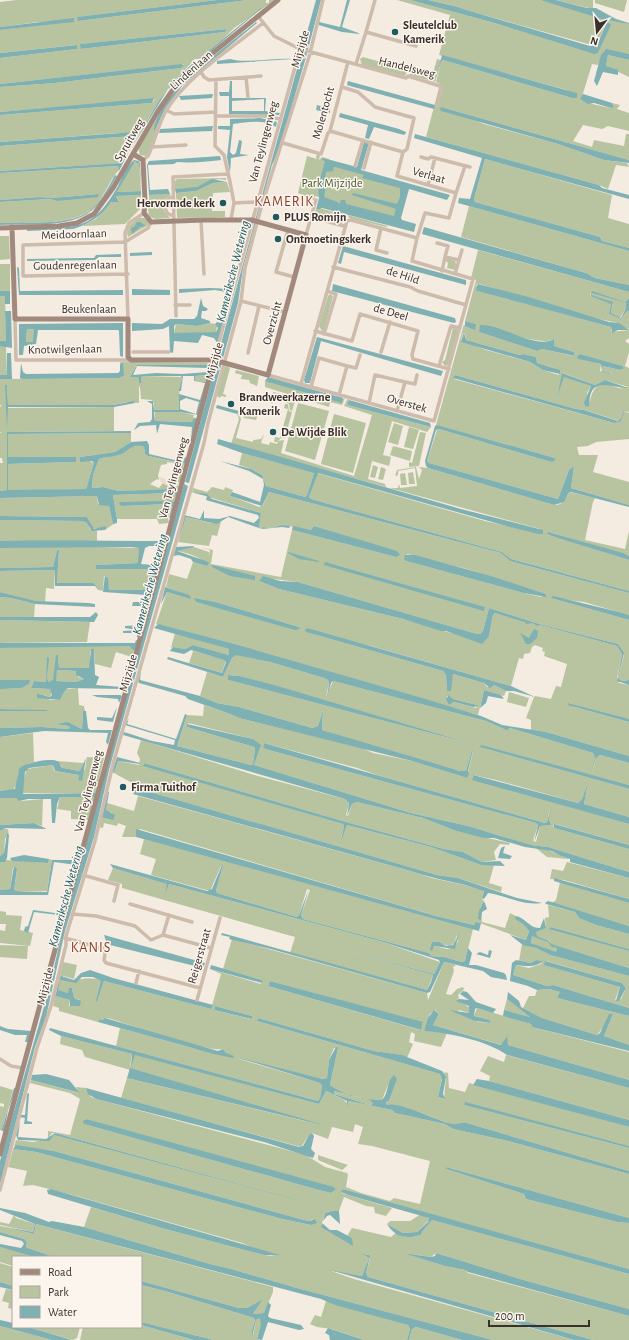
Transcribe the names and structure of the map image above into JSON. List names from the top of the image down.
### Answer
{
  "streets": {
    "street": [
      "Mijzijde",
      "Handelsweg",
      "Lindenlaan",
      "Molentocht",
      "Spruitweg",
      "Van Teylingenweg",
      "Verlaat",
      "Meidoornlaan",
      "Goudenregenlaan",
      "de Hild",
      "Beukenlaan",
      "de Deel",
      "Overzicht",
      "Knotwilgenlaan",
      "Overstek",
      "Reigerstraat"
    ]
  },
  "crossings": [
    ["Mijzijde", "Handelsweg"],
    ["Mijzijde", "Molentocht"],
    ["Mijzijde", "Van Teylingenweg"],
    ["Mijzijde", "Overstek"],
    ["Handelsweg", "Molentocht"],
    ["Handelsweg", "Van Teylingenweg"],
    ["Molentocht", "Verlaat"],
    ["Van Teylingenweg", "Overstek"],
    ["Meidoornlaan", "Goudenregenlaan"],
    ["de Hild", "Overstek"],
    ["Beukenlaan", "Knotwilgenlaan"],
    ["de Deel", "Overstek"],
    ["Overzicht", "Overstek"]
  ],
  "districts": ["KAMERIK", "KANIS"],
  "water": ["Kameriksche Wetering"],
  "parks": ["Park Mijzijde"],
  "places": [
    "Sleutelclub Kamerik",
    "Hervormde kerk",
    "PLUS Romijn",
    "Ontmoetingskerk",
    "Brandweerkazerne Kamerik",
    "De Wijde Blik",
    "Firma Tuithof"
  ],
  "legend": ["Road", "Park", "Water"],
  "scale_bar": "200 m",
  "north": "bottom"
}
